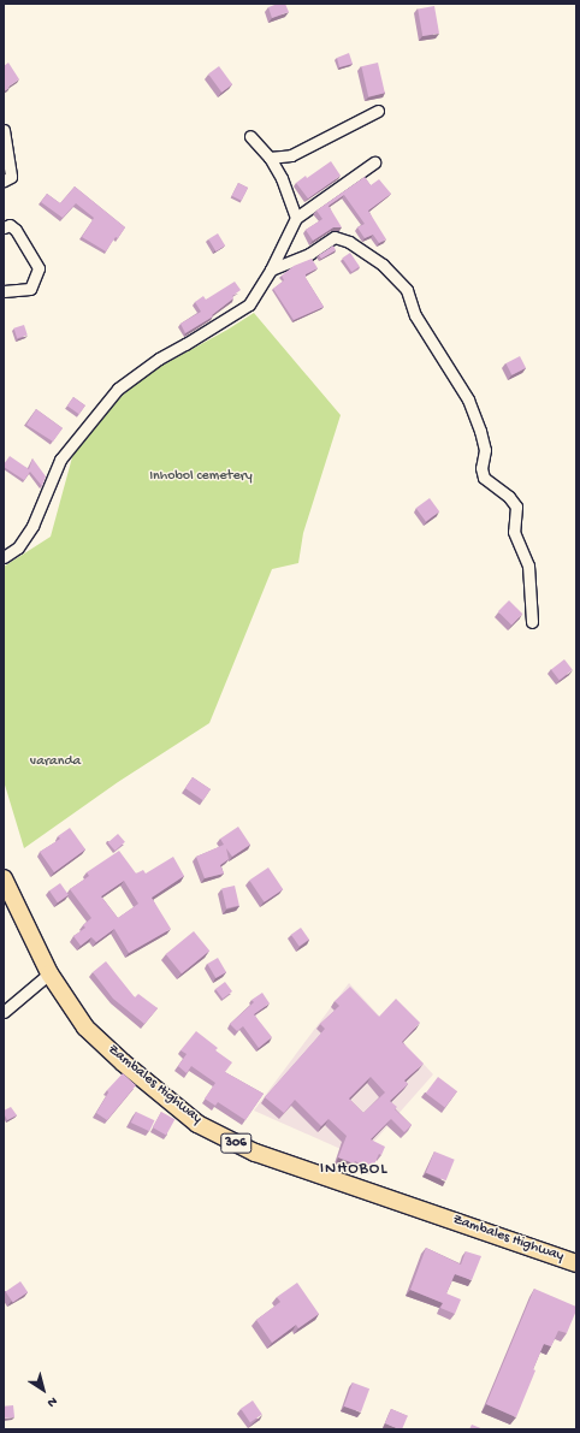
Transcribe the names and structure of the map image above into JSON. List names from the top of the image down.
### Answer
{
  "streets": {
    "main road": ["Zambales Highway", "306"]
  },
  "districts": ["INHOBOL"],
  "parks": ["Inhobol cemetery", "varanda"],
  "north": "bottom right"
}
